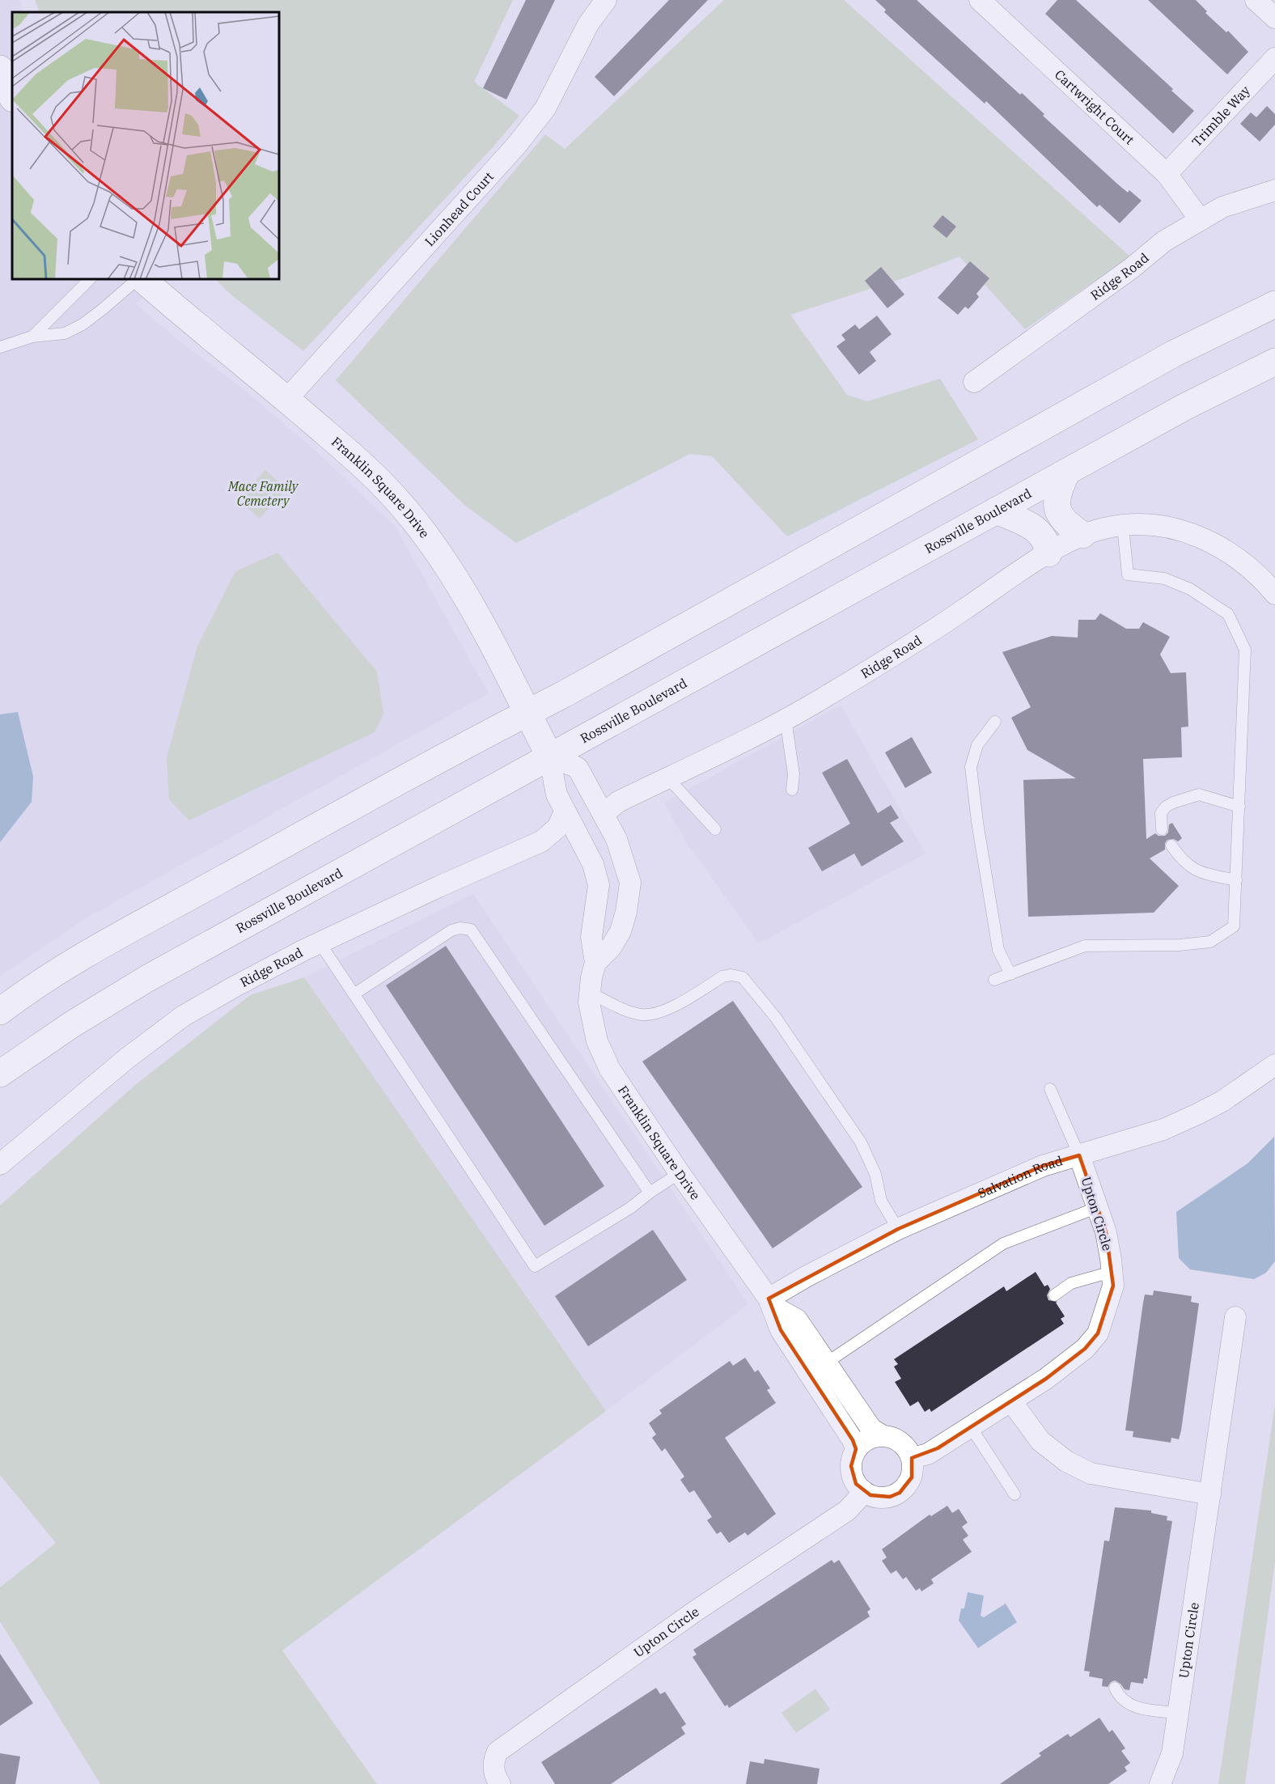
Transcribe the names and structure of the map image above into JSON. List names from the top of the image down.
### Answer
{
  "streets": {
    "main road": ["Franklin Square Drive", "Rossville Boulevard"],
    "street": [
      "Cartwright Court",
      "Trimble Way",
      "Lionhead Court",
      "Ridge Road",
      "Salvation Road",
      "Upton Circle"
    ]
  },
  "crossings": [
    ["Cartwright Court", "Trimble Way"],
    ["Cartwright Court", "Ridge Road"],
    ["Lionhead Court", "Franklin Square Drive"],
    ["Ridge Road", "Franklin Square Drive"],
    ["Franklin Square Drive", "Rossville Boulevard"],
    ["Franklin Square Drive", "Salvation Road"],
    ["Franklin Square Drive", "Upton Circle"],
    ["Salvation Road", "Upton Circle"]
  ],
  "parks": ["Mace Family Cemetery"]
}
